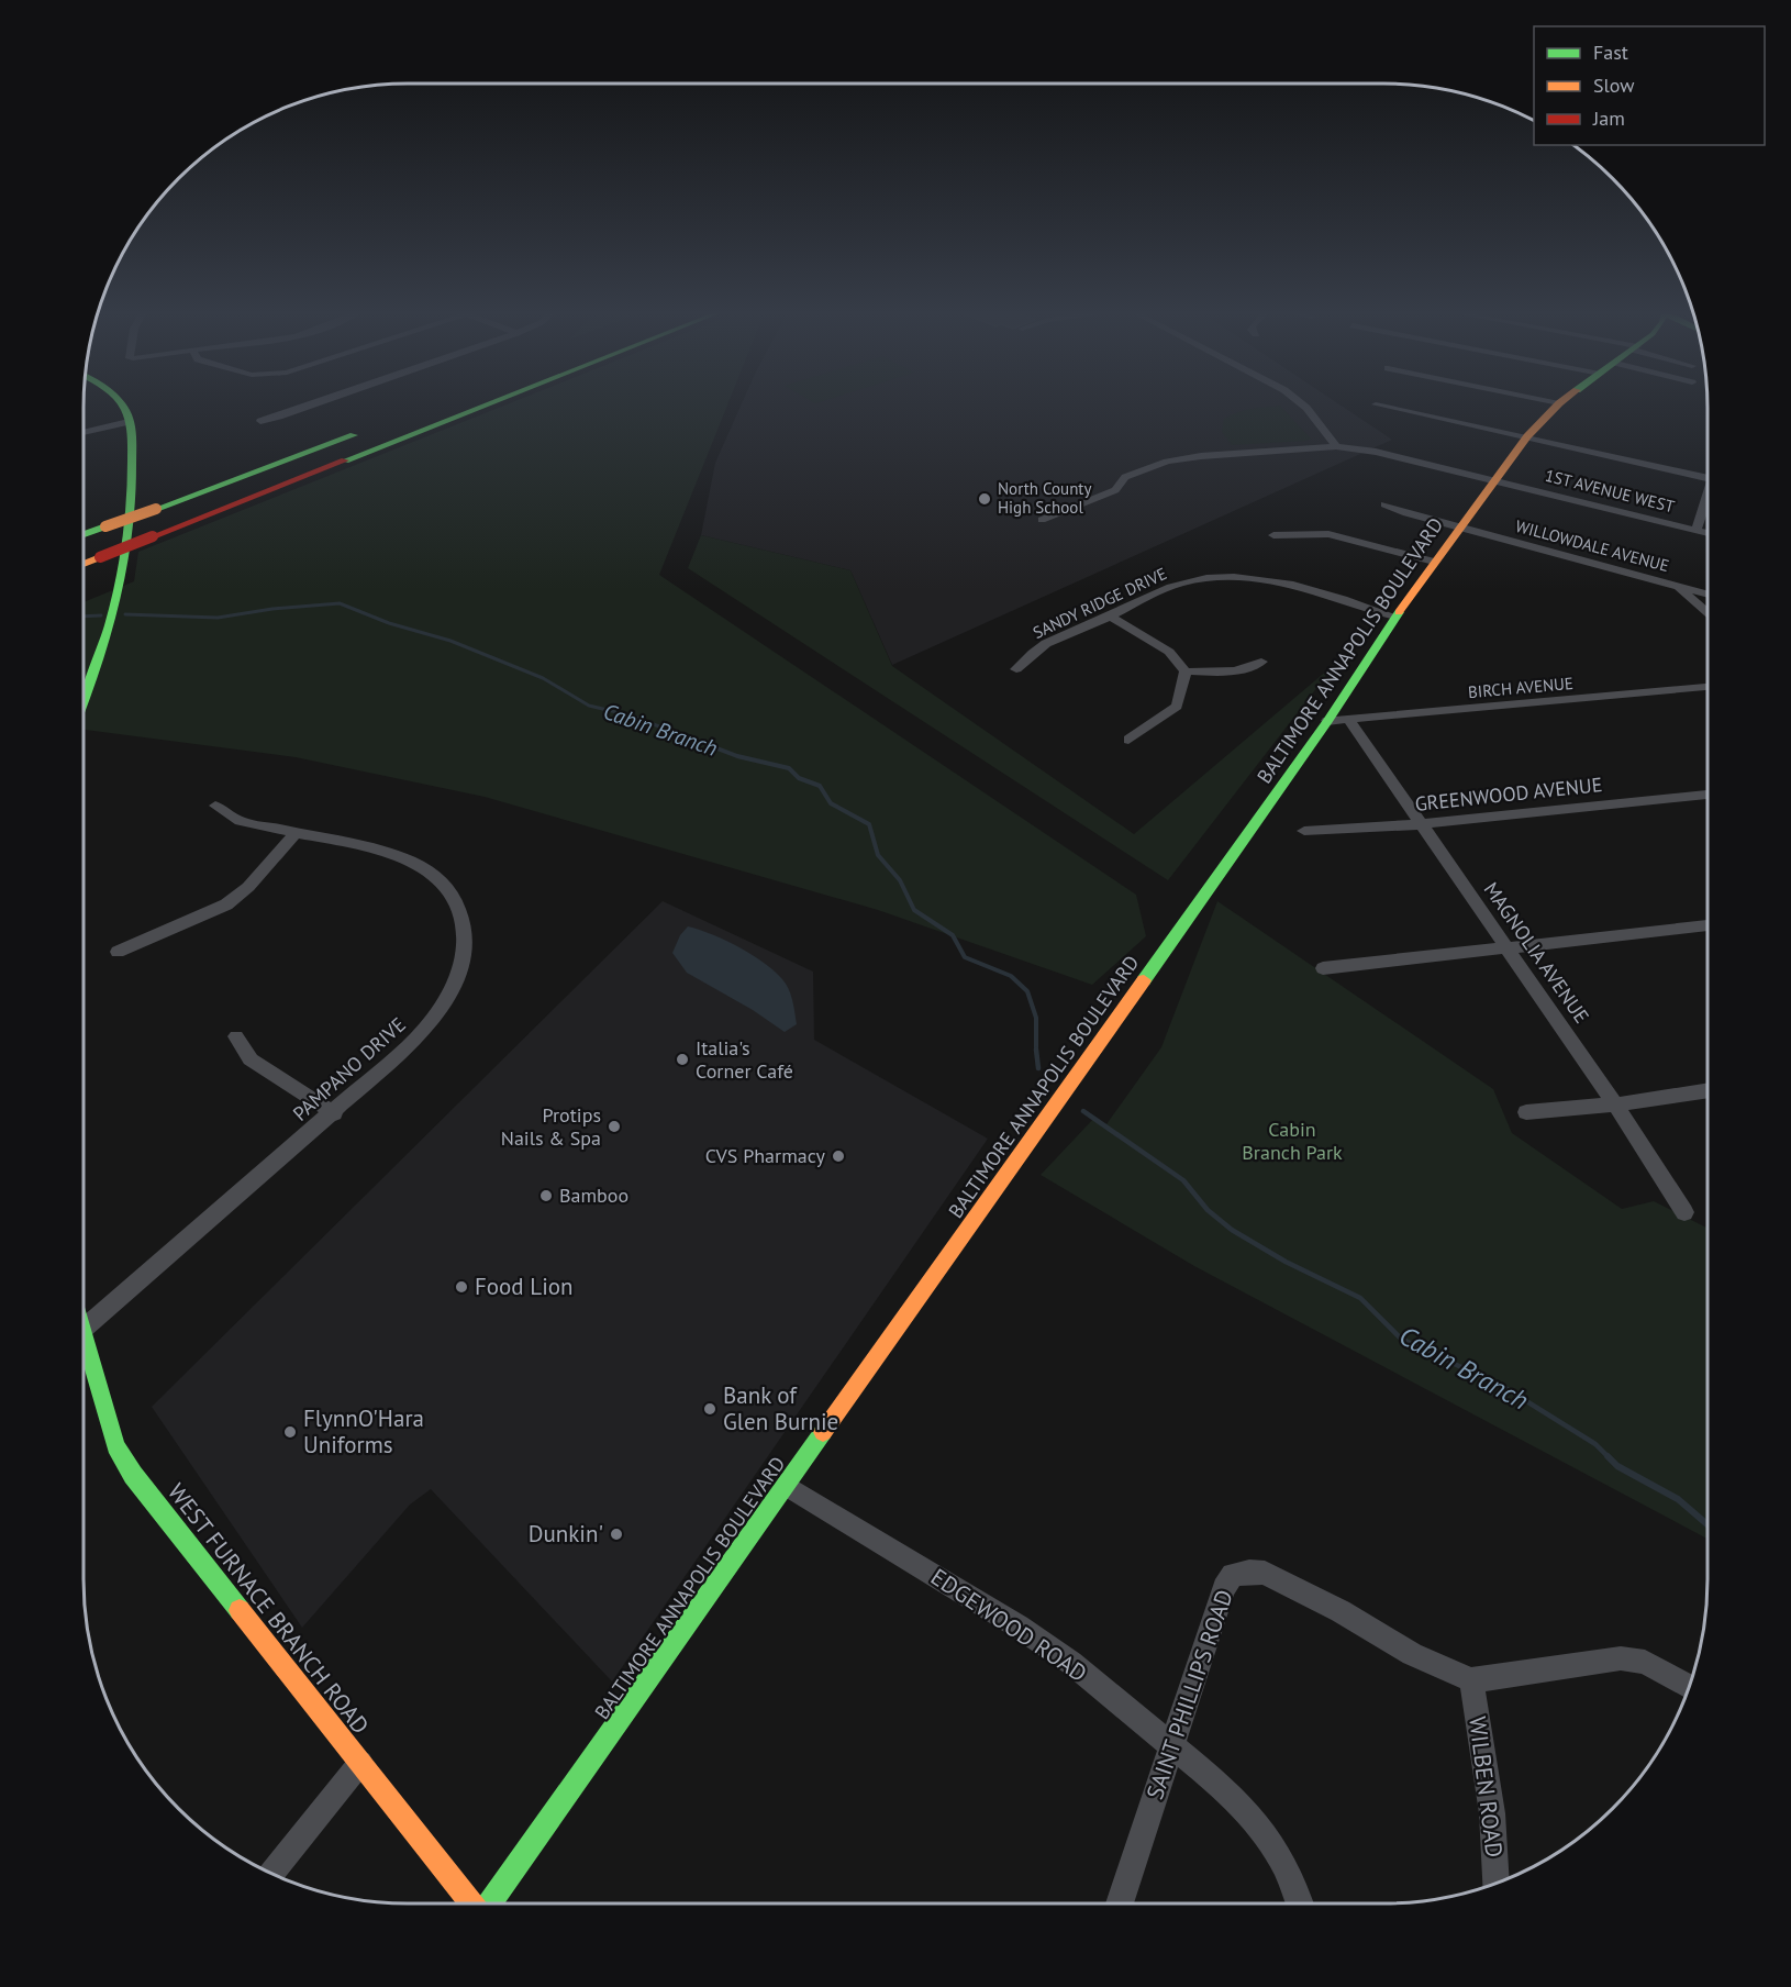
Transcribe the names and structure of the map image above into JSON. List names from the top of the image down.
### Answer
{
  "streets": {
    "main road": ["BALTIMORE ANNAPOLIS BOULEVARD", "WEST FURNACE BRANCH ROAD"],
    "street": [
      "1ST AVENUE WEST",
      "WILLOWDALE AVENUE",
      "SANDY RIDGE DRIVE",
      "BIRCH AVENUE",
      "GREENWOOD AVENUE",
      "MAGNOLIA AVENUE",
      "PAMPANO DRIVE",
      "EDGEWOOD ROAD",
      "SAINT PHILLIPS ROAD",
      "WILBEN ROAD"
    ]
  },
  "crossings": [
    ["1ST AVENUE WEST", "BALTIMORE ANNAPOLIS BOULEVARD"],
    ["WILLOWDALE AVENUE", "BALTIMORE ANNAPOLIS BOULEVARD"],
    ["SANDY RIDGE DRIVE", "BALTIMORE ANNAPOLIS BOULEVARD"],
    ["BALTIMORE ANNAPOLIS BOULEVARD", "BIRCH AVENUE"],
    ["BALTIMORE ANNAPOLIS BOULEVARD", "EDGEWOOD ROAD"],
    ["BIRCH AVENUE", "MAGNOLIA AVENUE"],
    ["GREENWOOD AVENUE", "MAGNOLIA AVENUE"],
    ["EDGEWOOD ROAD", "SAINT PHILLIPS ROAD"],
    ["SAINT PHILLIPS ROAD", "WILBEN ROAD"]
  ],
  "water": ["Cabin Branch"],
  "parks": ["Cabin Branch Park"],
  "places": [
    "North County High School",
    "Italia's Corner Café",
    "Protips Nails & Spa",
    "CVS Pharmacy",
    "Bamboo",
    "Food Lion",
    "Bank of Glen Burnie",
    "FlynnO'Hara Uniforms",
    "Dunkin'"
  ],
  "legend": ["Fast", "Slow", "Jam"]
}
